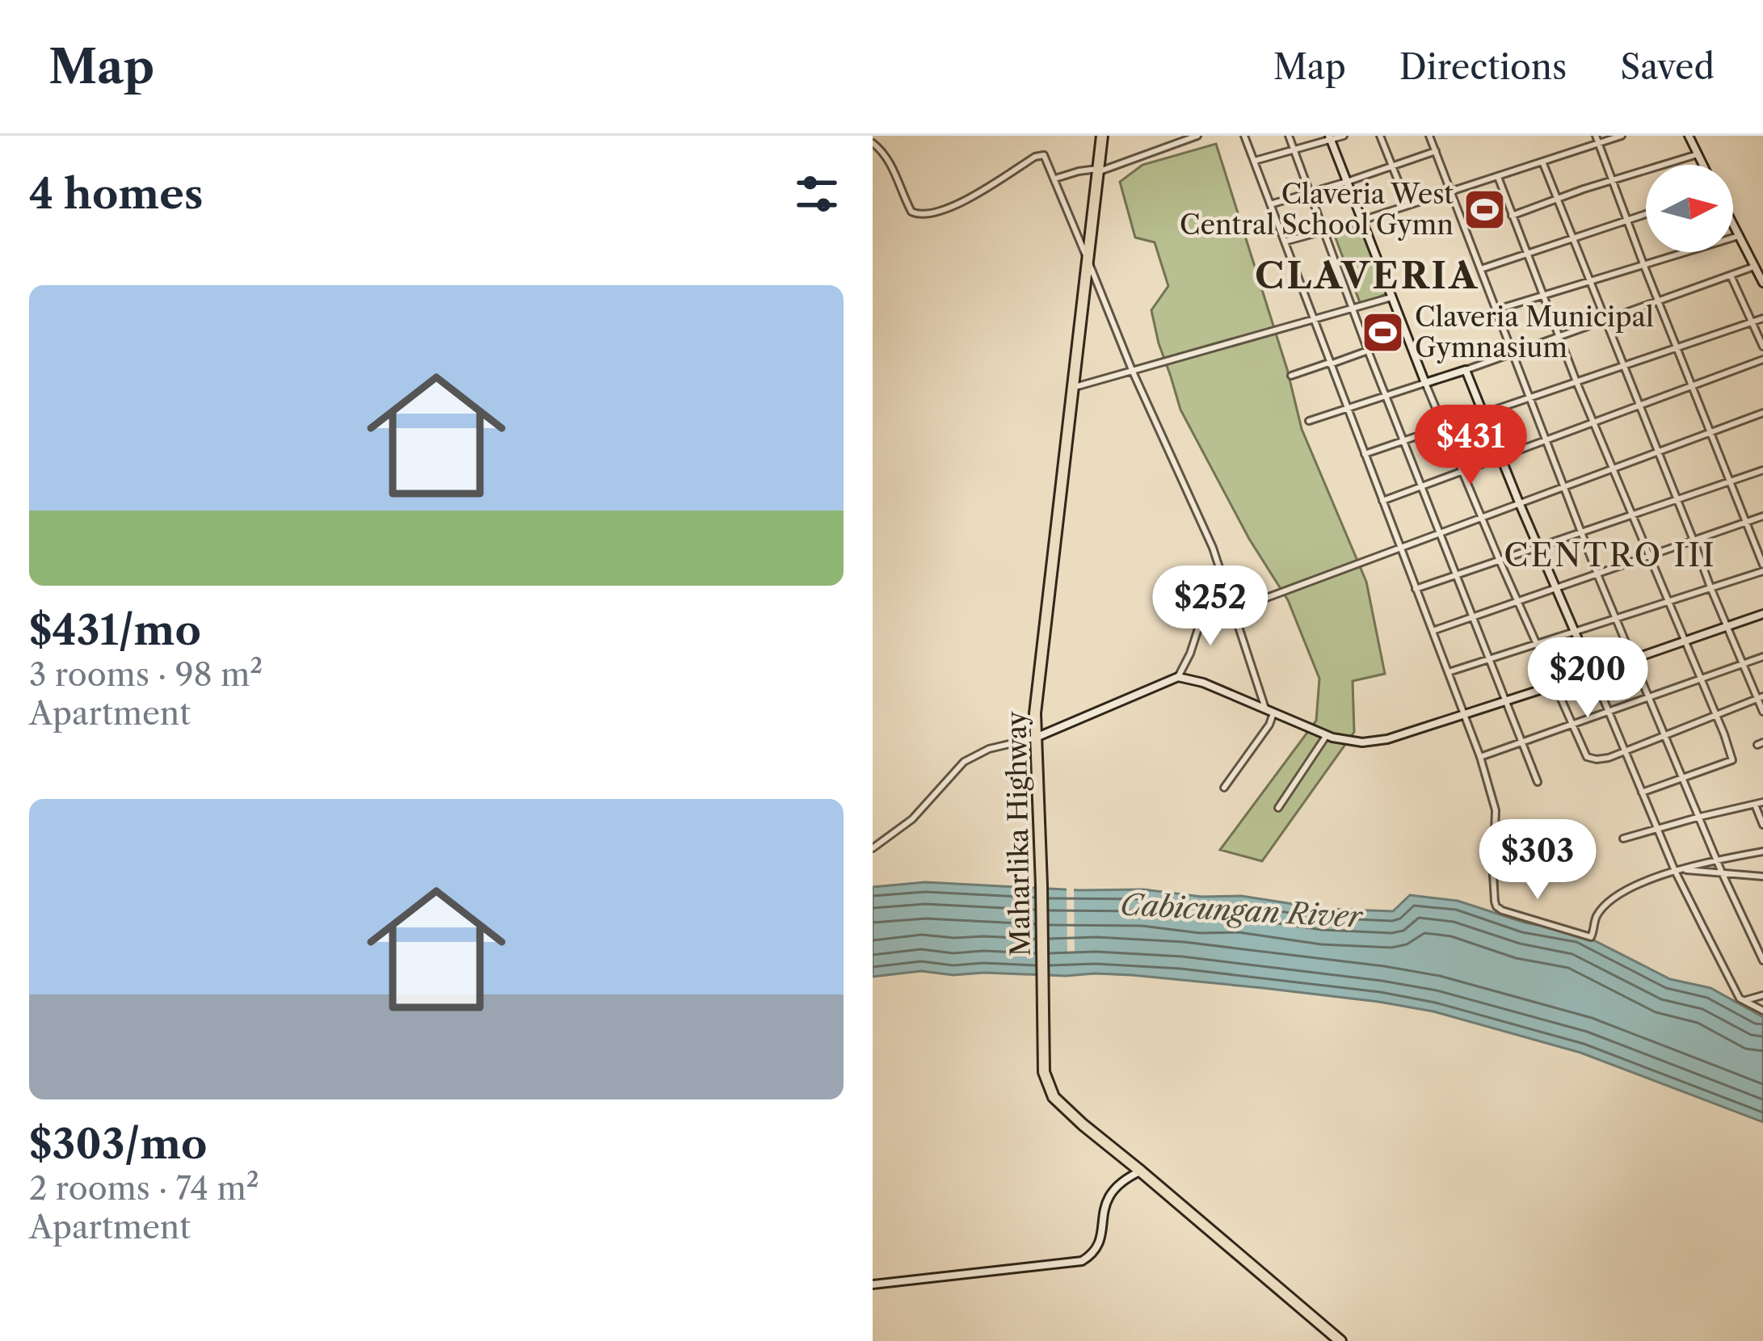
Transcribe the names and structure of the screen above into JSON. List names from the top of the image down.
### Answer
{
  "streets": {
    "highway": ["Maharlika Highway"]
  },
  "districts": ["CLAVERIA", "CENTRO III"],
  "water": ["Cabicungan River"],
  "places": {
    "sports": ["Claveria West Central School Gymn", "Claveria Municipal Gymnasium"]
  },
  "north": "right",
  "page": {
    "header": "Map",
    "nav": ["Map", "Directions", "Saved"],
    "heading": "4 homes",
    "list": [
      {
        "name": "$431/mo",
        "note": "3 rooms · 98 m² · Apartment"
      },
      {
        "name": "$303/mo",
        "note": "2 rooms · 74 m² · Apartment"
      }
    ],
    "price": [
      "$431",
      "$252",
      "$200",
      "$303"
    ]
  }
}
